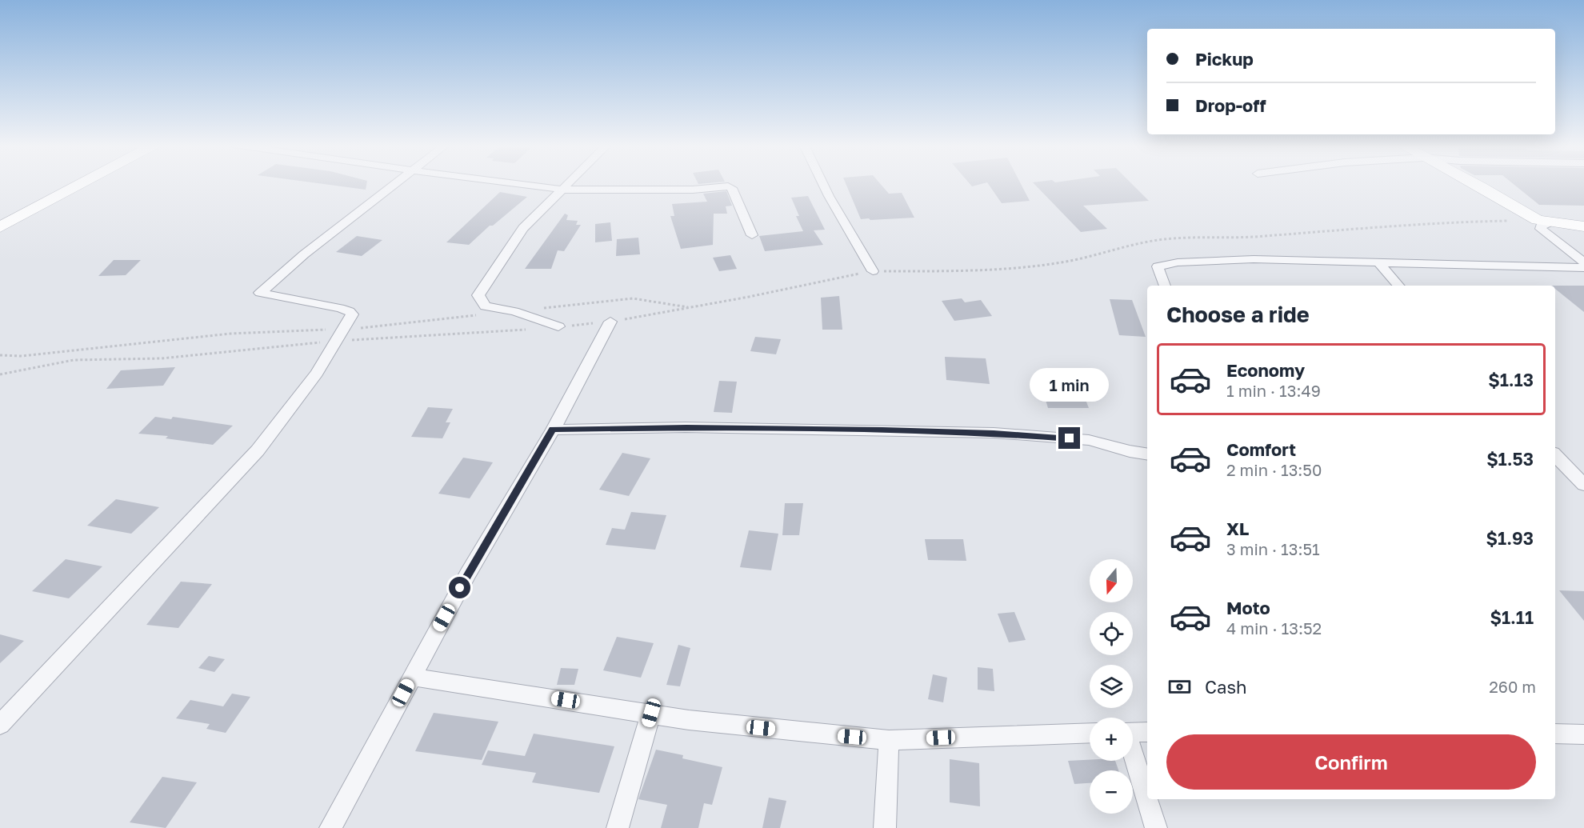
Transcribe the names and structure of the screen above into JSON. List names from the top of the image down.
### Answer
{
  "north": "bottom",
  "page": {
    "banner": ["Pickup", "Drop-off"],
    "heading": "Choose a ride",
    "list": [
      {
        "name": "Economy",
        "note": "1 min · 13:49",
        "value": "$1.13"
      },
      {
        "name": "Comfort",
        "note": "2 min · 13:50",
        "value": "$1.53"
      },
      {
        "name": "XL",
        "note": "3 min · 13:51",
        "value": "$1.93"
      },
      {
        "name": "Moto",
        "note": "4 min · 13:52",
        "value": "$1.11"
      }
    ],
    "bubble": "1 min",
    "map_buttons": ["+", "−"],
    "pay": ["Cash", "260 m"],
    "buttons": "Confirm"
  }
}
